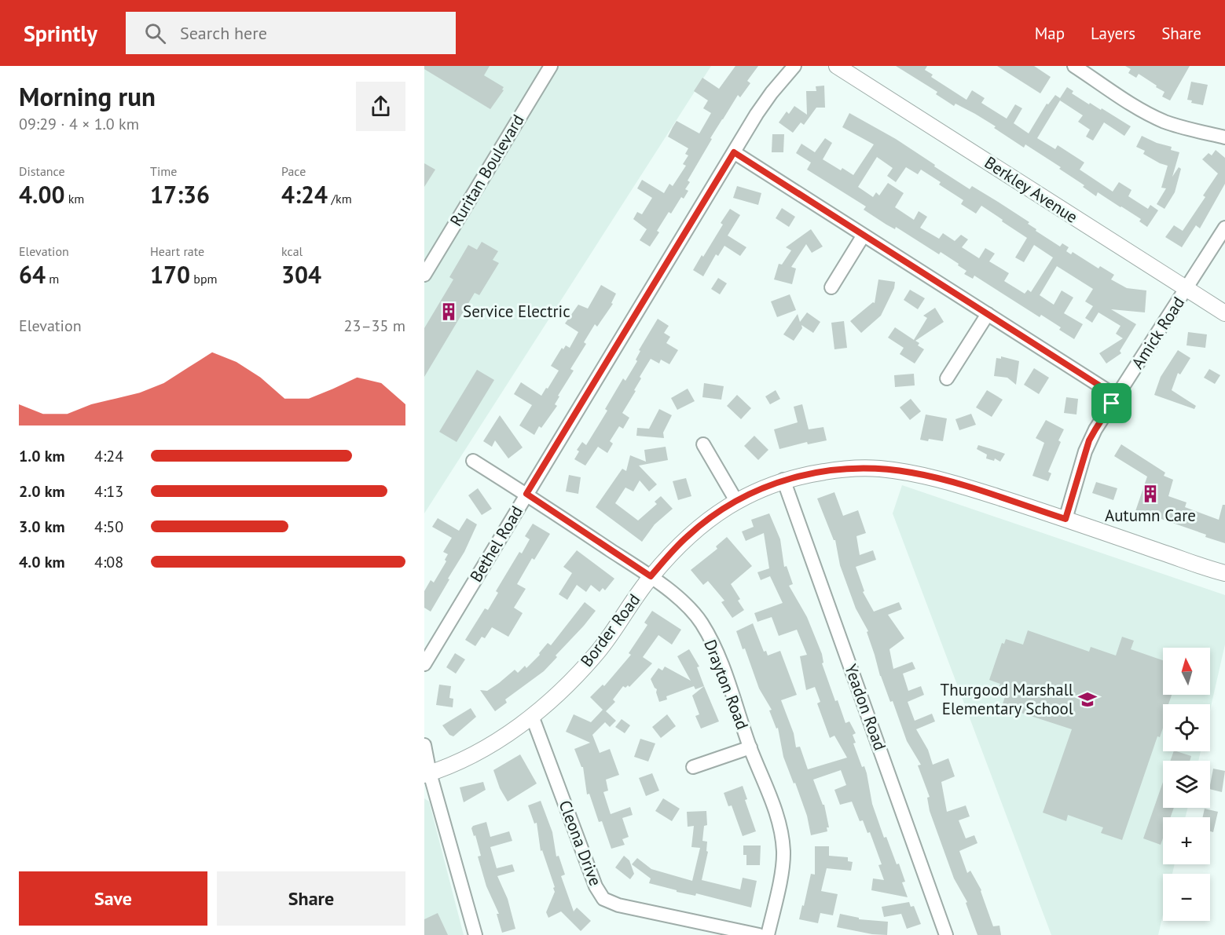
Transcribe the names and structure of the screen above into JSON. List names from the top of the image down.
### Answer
{
  "streets": {
    "street": [
      "Ruritan Boulevard",
      "Berkley Avenue",
      "Amick Road",
      "Bethel Road",
      "Border Road",
      "Drayton Road",
      "Yeadon Road",
      "Cleona Drive"
    ]
  },
  "crossings": [
    ["Berkley Avenue", "Amick Road"],
    ["Amick Road", "Border Road"],
    ["Bethel Road", "Drayton Road"],
    ["Border Road", "Drayton Road"],
    ["Border Road", "Yeadon Road"],
    ["Border Road", "Cleona Drive"]
  ],
  "places": {
    "building": ["Service Electric", "Autumn Care"],
    "school or university": ["Thurgood Marshall Elementary School"]
  },
  "north": "top",
  "page": {
    "header": "Sprintly",
    "search": "Search here",
    "nav": ["Map", "Layers", "Share"],
    "heading": ["Morning run", "09:29 · 4 × 1.0 km"],
    "stats": [
      ["Distance", "4.00 km"],
      ["Time", "17:36"],
      ["Pace", "4:24 /km"],
      ["Elevation", "64 m"],
      ["Heart rate", "170 bpm"],
      ["kcal", "304"]
    ],
    "chart": ["Elevation", "23–35 m"],
    "list": [
      {
        "name": "1.0 km",
        "note": "4:24"
      },
      {
        "name": "2.0 km",
        "note": "4:13"
      },
      {
        "name": "3.0 km",
        "note": "4:50"
      },
      {
        "name": "4.0 km",
        "note": "4:08"
      }
    ],
    "map_buttons": ["+", "−"],
    "buttons": ["Save", "Share"]
  }
}
